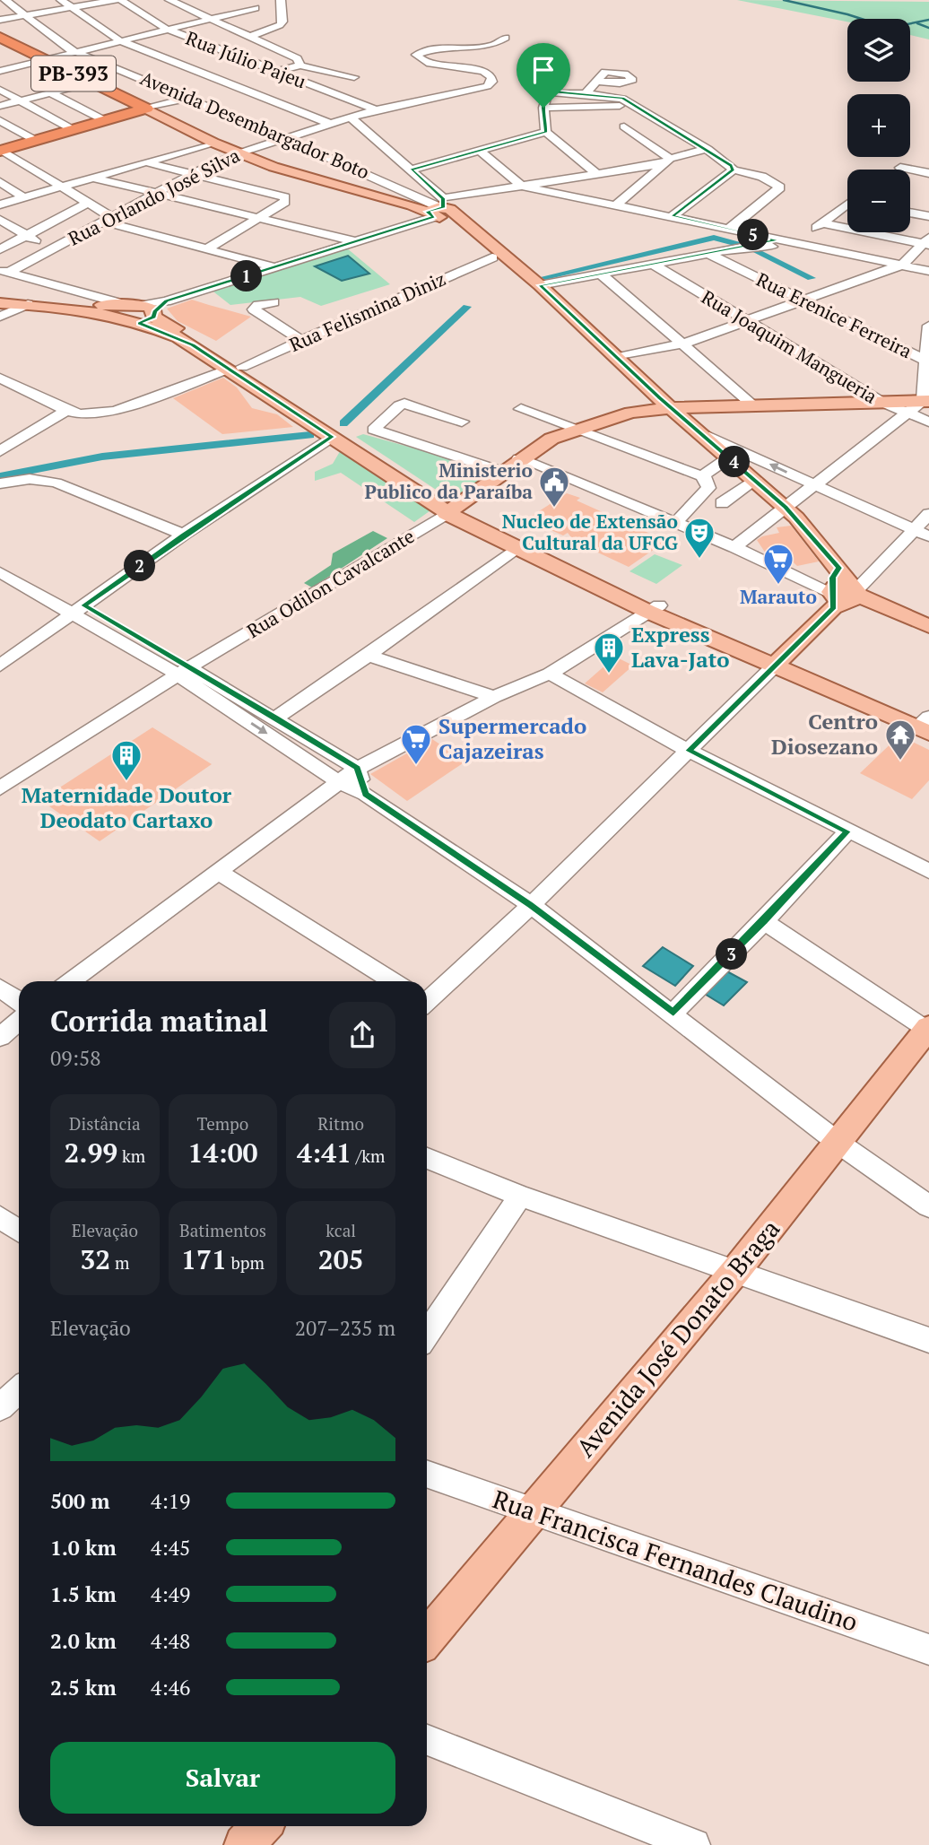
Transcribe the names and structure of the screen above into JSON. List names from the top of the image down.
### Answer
{
  "streets": {
    "highway": ["PB-393"],
    "main road": ["Rua Odilon Cavalcante", "Avenida José Donato Braga"],
    "street": [
      "Rua Júlio Pajeu",
      "Avenida Desembargador Boto",
      "Rua Orlando José Silva",
      "Rua Felismina Diniz",
      "Rua Erenice Ferreira",
      "Rua Joaquim Mangueria",
      "Rua Francisca Fernandes Claudino"
    ]
  },
  "crossings": [
    ["Rua Júlio Pajeu", "Rua Orlando José Silva"],
    ["Avenida Desembargador Boto", "Rua Orlando José Silva"],
    ["Rua Joaquim Mangueria", "Rua Odilon Cavalcante"],
    ["Avenida José Donato Braga", "Rua Francisca Fernandes Claudino"]
  ],
  "places": {
    "public building": ["Ministerio Publico da Paraíba"],
    "theatre": ["Nucleo de Extensão Cultural da UFCG"],
    "supermarket": ["Marauto", "Supermercado Cajazeiras"],
    "building": ["Express Lava-Jato", "Maternidade Doutor Deodato Cartaxo"],
    "temple": ["Centro Diosezano"]
  },
  "page": {
    "map_buttons": ["+", "−"],
    "pins": [
      "5",
      "1",
      "4",
      "2",
      "3"
    ],
    "heading": ["Corrida matinal", "09:58"],
    "stats": [
      ["Distância", "2.99 km"],
      ["Tempo", "14:00"],
      ["Ritmo", "4:41 /km"],
      ["Elevação", "32 m"],
      ["Batimentos", "171 bpm"],
      ["kcal", "205"]
    ],
    "chart": ["Elevação", "207–235 m"],
    "list": [
      {
        "name": "500 m",
        "note": "4:19"
      },
      {
        "name": "1.0 km",
        "note": "4:45"
      },
      {
        "name": "1.5 km",
        "note": "4:49"
      },
      {
        "name": "2.0 km",
        "note": "4:48"
      },
      {
        "name": "2.5 km",
        "note": "4:46"
      }
    ],
    "buttons": "Salvar"
  }
}
